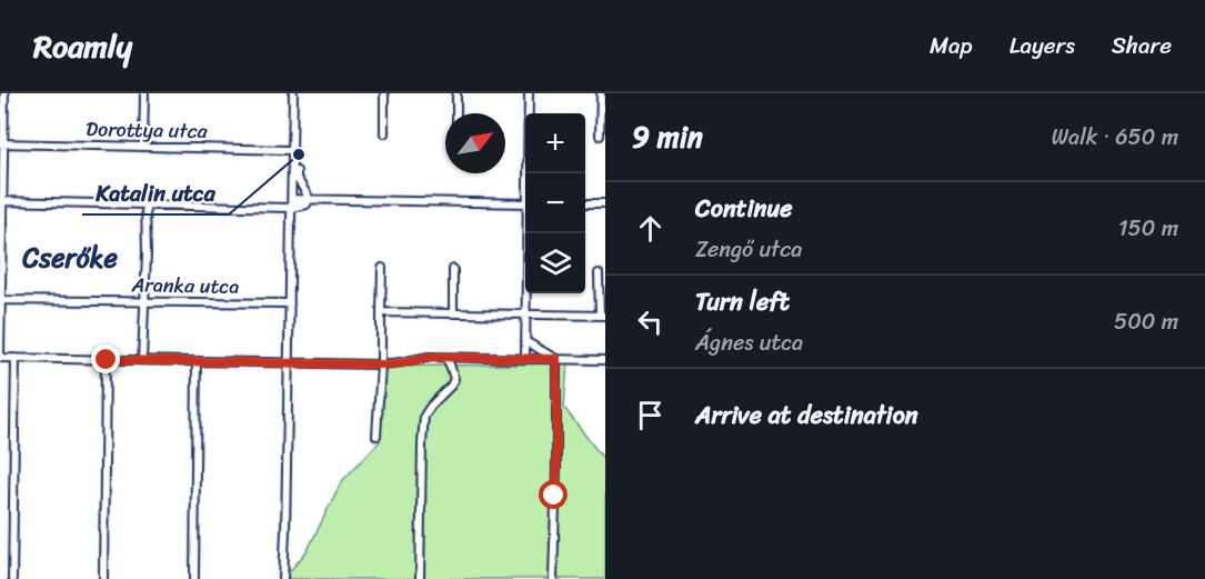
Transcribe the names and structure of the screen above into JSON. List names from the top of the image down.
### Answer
{
  "streets": {
    "street": ["Dorottya utca", "Aranka utca"]
  },
  "districts": ["Cserőke"],
  "places": ["Katalin utca"],
  "north": "top right",
  "page": {
    "header": "Roamly",
    "nav": ["Map", "Layers", "Share"],
    "heading": ["9 min", "Walk · 650 m"],
    "map_buttons": ["+", "−"],
    "list": [
      ["Continue", "Zengő utca", "150 m"],
      ["Turn left", "Ágnes utca", "500 m"],
      "Arrive at destination"
    ]
  }
}
